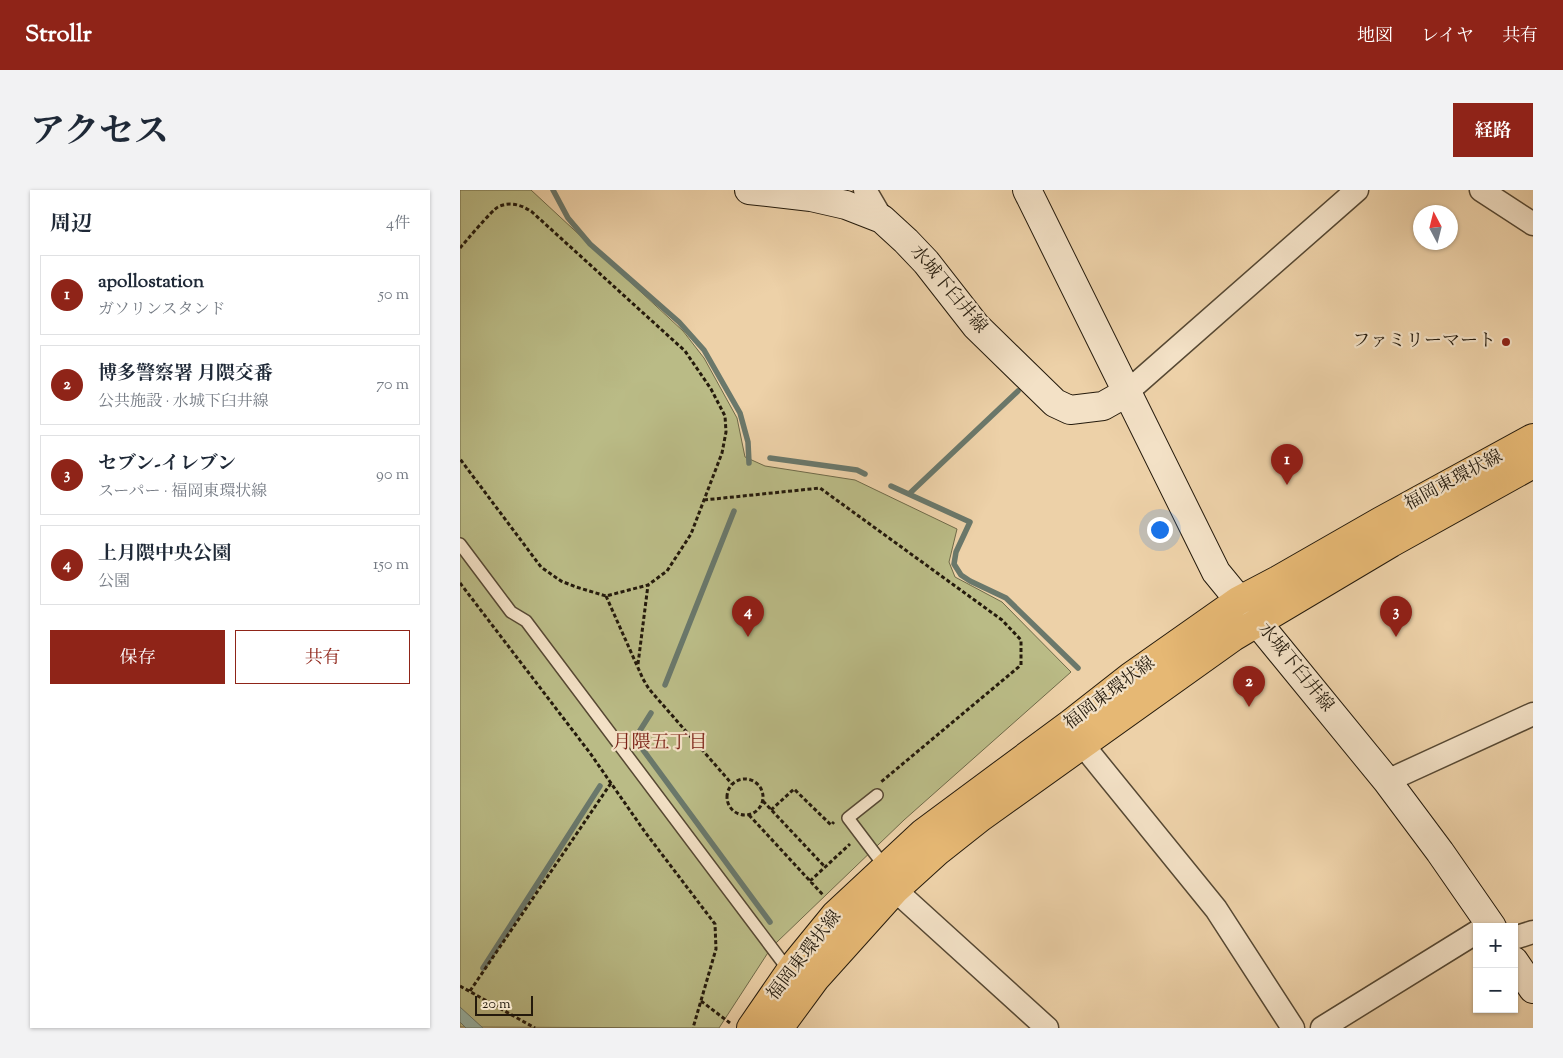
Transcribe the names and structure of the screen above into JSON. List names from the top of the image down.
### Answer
{
  "streets": {
    "main road": ["水城下臼井線", "福岡東環状線"]
  },
  "crossings": [
    ["水城下臼井線", "福岡東環状線"]
  ],
  "districts": ["月隈五丁目"],
  "places": ["ファミリーマート"],
  "scale_bar": "20 m",
  "north": "top",
  "page": {
    "header": "Strollr",
    "nav": ["地図", "レイヤ", "共有"],
    "title": "アクセス",
    "buttons": [
      "経路",
      ["保存", "共有"]
    ],
    "heading": ["周辺", "4件"],
    "list": [
      {
        "mark": "1",
        "name": "apollostation",
        "note": "ガソリンスタンド",
        "value": "50 m"
      },
      {
        "mark": "2",
        "name": "博多警察署 月隈交番",
        "note": "公共施設 · 水城下臼井線",
        "value": "70 m"
      },
      {
        "mark": "3",
        "name": "セブン-イレブン",
        "note": "スーパー · 福岡東環状線",
        "value": "90 m"
      },
      {
        "mark": "4",
        "name": "上月隈中央公園",
        "note": "公園",
        "value": "150 m"
      }
    ],
    "pins": [
      "1",
      "3",
      "4",
      "2"
    ],
    "map_buttons": ["+", "−"],
    "scale": "20 m"
  }
}
